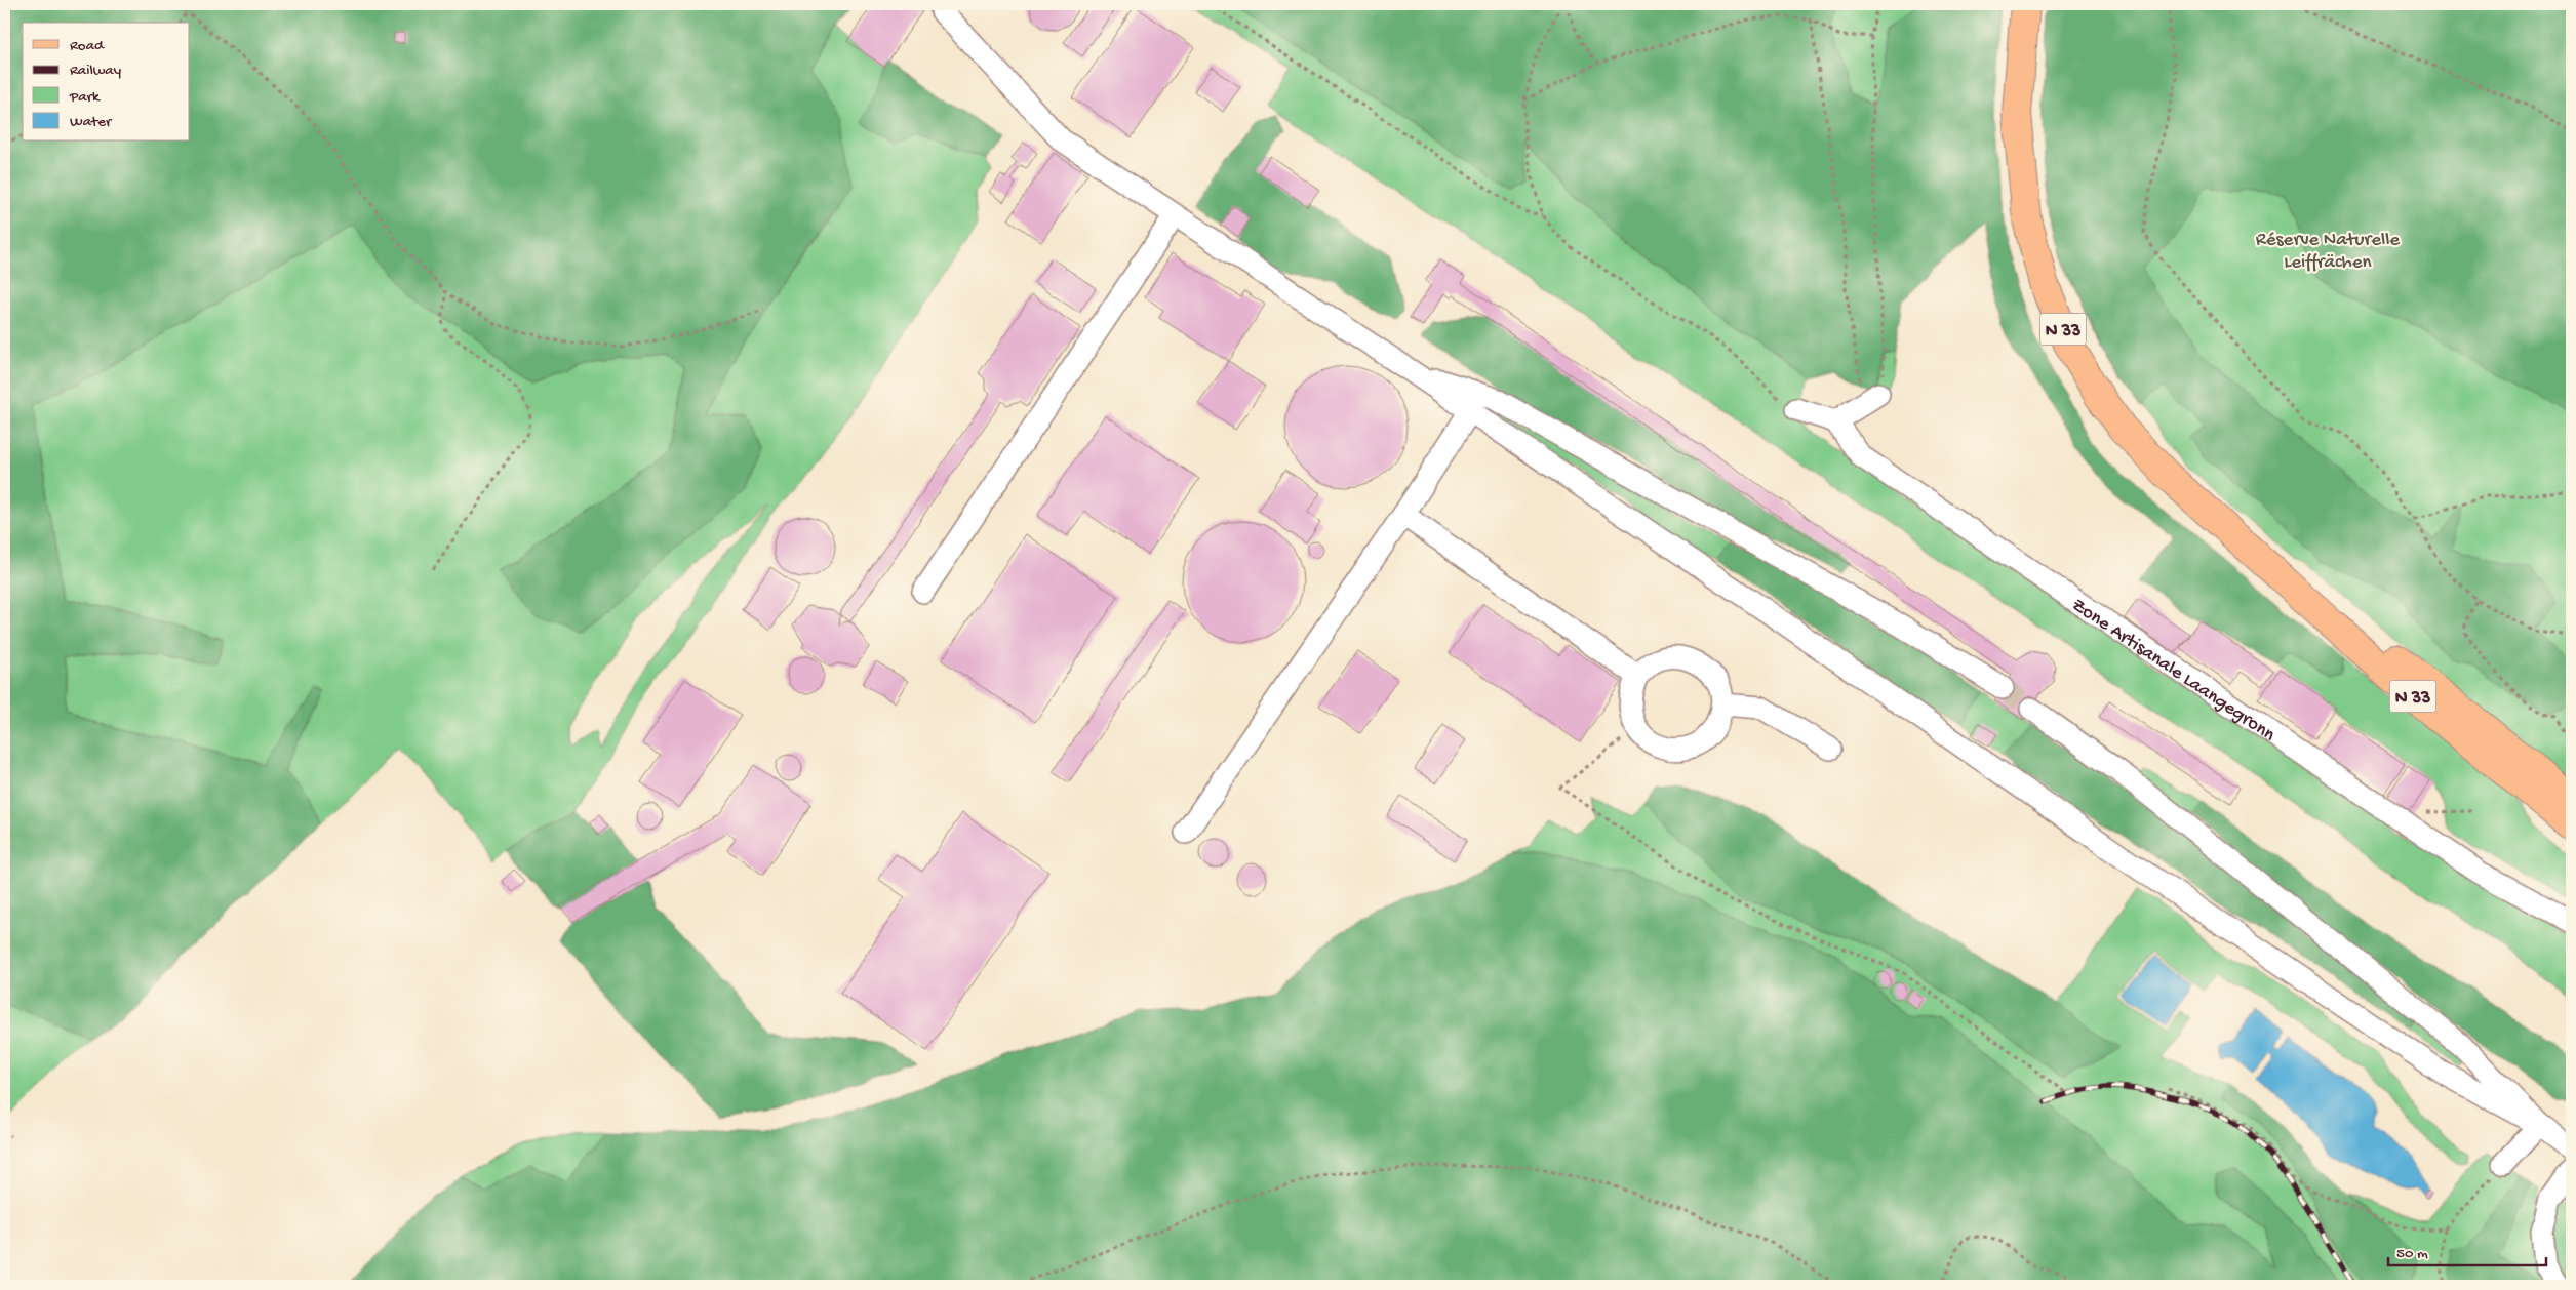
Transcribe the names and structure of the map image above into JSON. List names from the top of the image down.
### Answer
{
  "streets": {
    "main road": ["N 33"],
    "street": ["Zone Artisanale Laangegronn"]
  },
  "parks": ["Réserve Naturelle Leiffrächen"],
  "legend": [
    "Road",
    "Railway",
    "Park",
    "Water"
  ],
  "scale_bar": "50 m"
}
